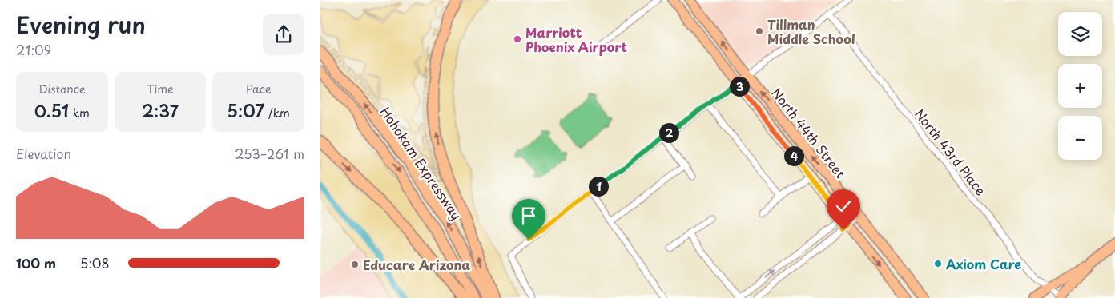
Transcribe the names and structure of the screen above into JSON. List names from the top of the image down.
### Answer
{
  "streets": {
    "highway": ["Hohokam Expressway"],
    "main road": ["North 44th Street"],
    "street": ["North 43rd Place"]
  },
  "places": [
    "Tillman Middle School",
    "Marriott Phoenix Airport",
    "Axiom Care",
    "Educare Arizona"
  ],
  "page": {
    "heading": ["Evening run", "21:09"],
    "map_buttons": ["+", "−"],
    "stats": [
      ["Distance", "0.51 km"],
      ["Time", "2:37"],
      ["Pace", "5:07 /km"]
    ],
    "pins": [
      "3",
      "2",
      "4",
      "1"
    ],
    "chart": ["Elevation", "253–261 m"],
    "list": [
      {
        "name": "100 m",
        "note": "5:08"
      }
    ]
  }
}
